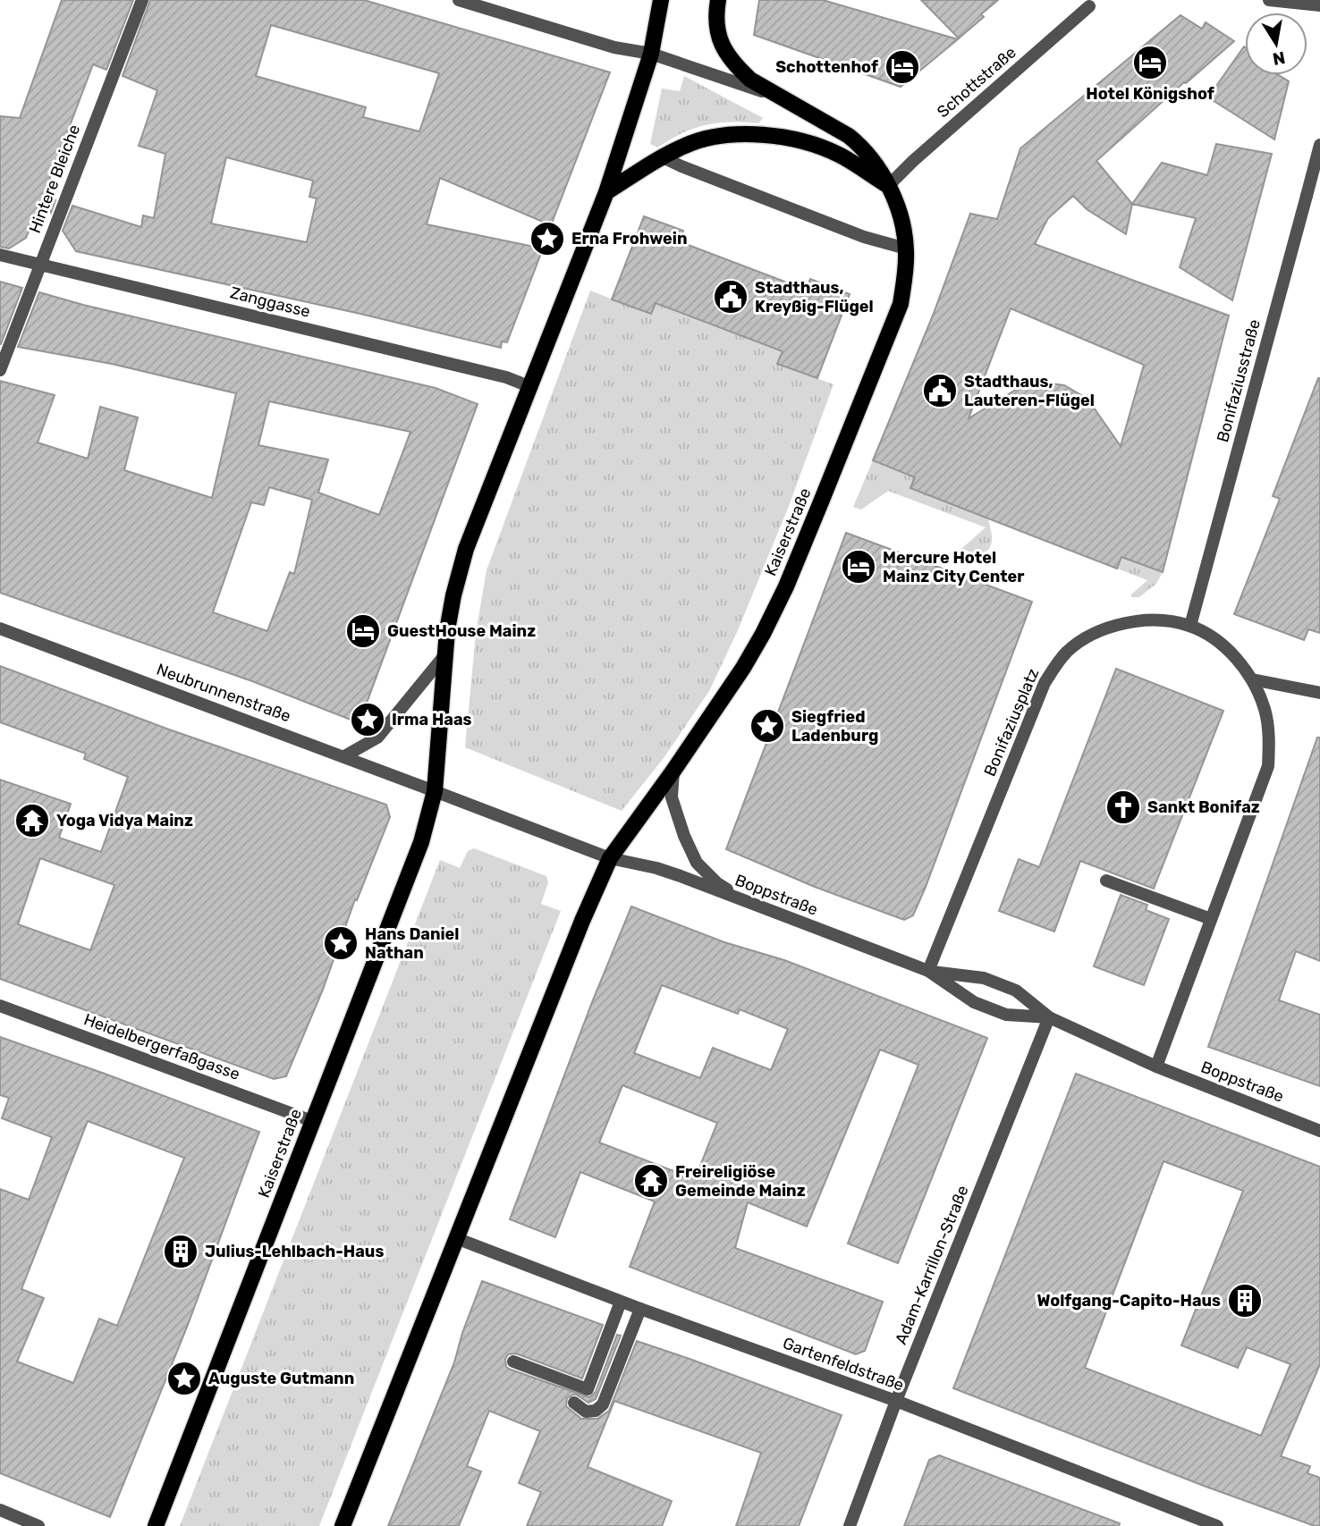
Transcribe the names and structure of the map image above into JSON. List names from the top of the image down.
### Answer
{
  "streets": {
    "main road": ["Kaiserstraße"],
    "street": [
      "Schottstraße",
      "Hintere Bleiche",
      "Zanggasse",
      "Bonifaziusstraße",
      "Neubrunnenstraße",
      "Bonifaziusplatz",
      "Boppstraße",
      "Heidelbergerfaßgasse",
      "Adam-Karrillon-Straße",
      "Gartenfeldstraße"
    ]
  },
  "crossings": [
    ["Schottstraße", "Kaiserstraße"],
    ["Hintere Bleiche", "Zanggasse"],
    ["Zanggasse", "Kaiserstraße"],
    ["Bonifaziusstraße", "Bonifaziusplatz"],
    ["Kaiserstraße", "Neubrunnenstraße"],
    ["Kaiserstraße", "Boppstraße"],
    ["Kaiserstraße", "Heidelbergerfaßgasse"],
    ["Kaiserstraße", "Gartenfeldstraße"],
    ["Bonifaziusplatz", "Boppstraße"],
    ["Boppstraße", "Adam-Karrillon-Straße"],
    ["Adam-Karrillon-Straße", "Gartenfeldstraße"]
  ],
  "places": {
    "hotel": [
      "Hotel Königshof",
      "Schottenhof",
      "Mercure Hotel Mainz City Center",
      "GuestHouse Mainz"
    ],
    "place": [
      "Erna Frohwein",
      "Irma Haas",
      "Siegfried Ladenburg",
      "Hans Daniel Nathan",
      "Auguste Gutmann"
    ],
    "public building": ["Stadthaus, Kreyßig-Flügel", "Stadthaus, Lauteren-Flügel"],
    "church": ["Sankt Bonifaz"],
    "temple": ["Yoga Vidya Mainz", "Freireligiöse Gemeinde Mainz"],
    "building": ["Julius-Lehlbach-Haus", "Wolfgang-Capito-Haus"]
  },
  "north": "bottom"
}
